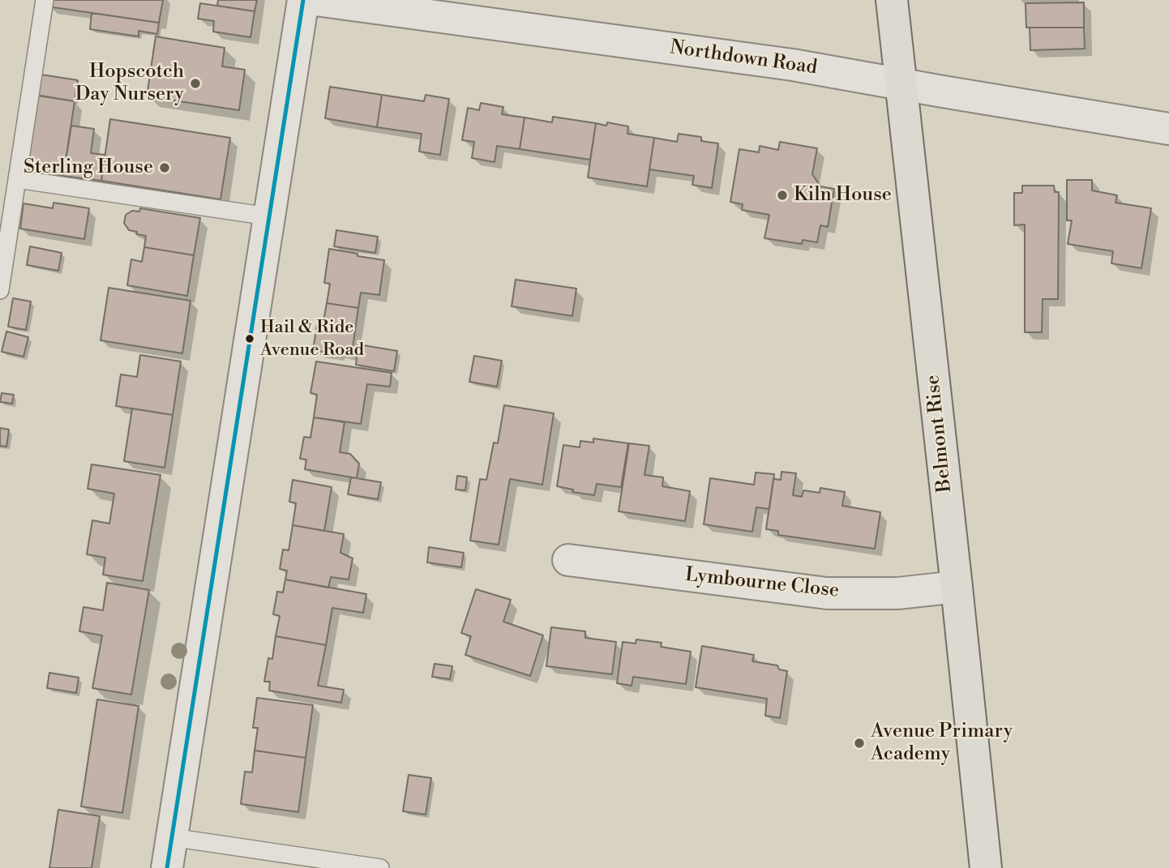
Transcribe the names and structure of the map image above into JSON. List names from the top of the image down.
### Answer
{
  "streets": {
    "highway": ["Belmont Rise"],
    "street": ["Northdown Road", "Lymbourne Close"]
  },
  "crossings": [
    ["Northdown Road", "Belmont Rise"],
    ["Belmont Rise", "Lymbourne Close"]
  ],
  "places": [
    "Hopscotch Day Nursery",
    "Sterling House",
    "Kiln House",
    "Hail & Ride Avenue Road",
    "Avenue Primary Academy"
  ]
}
